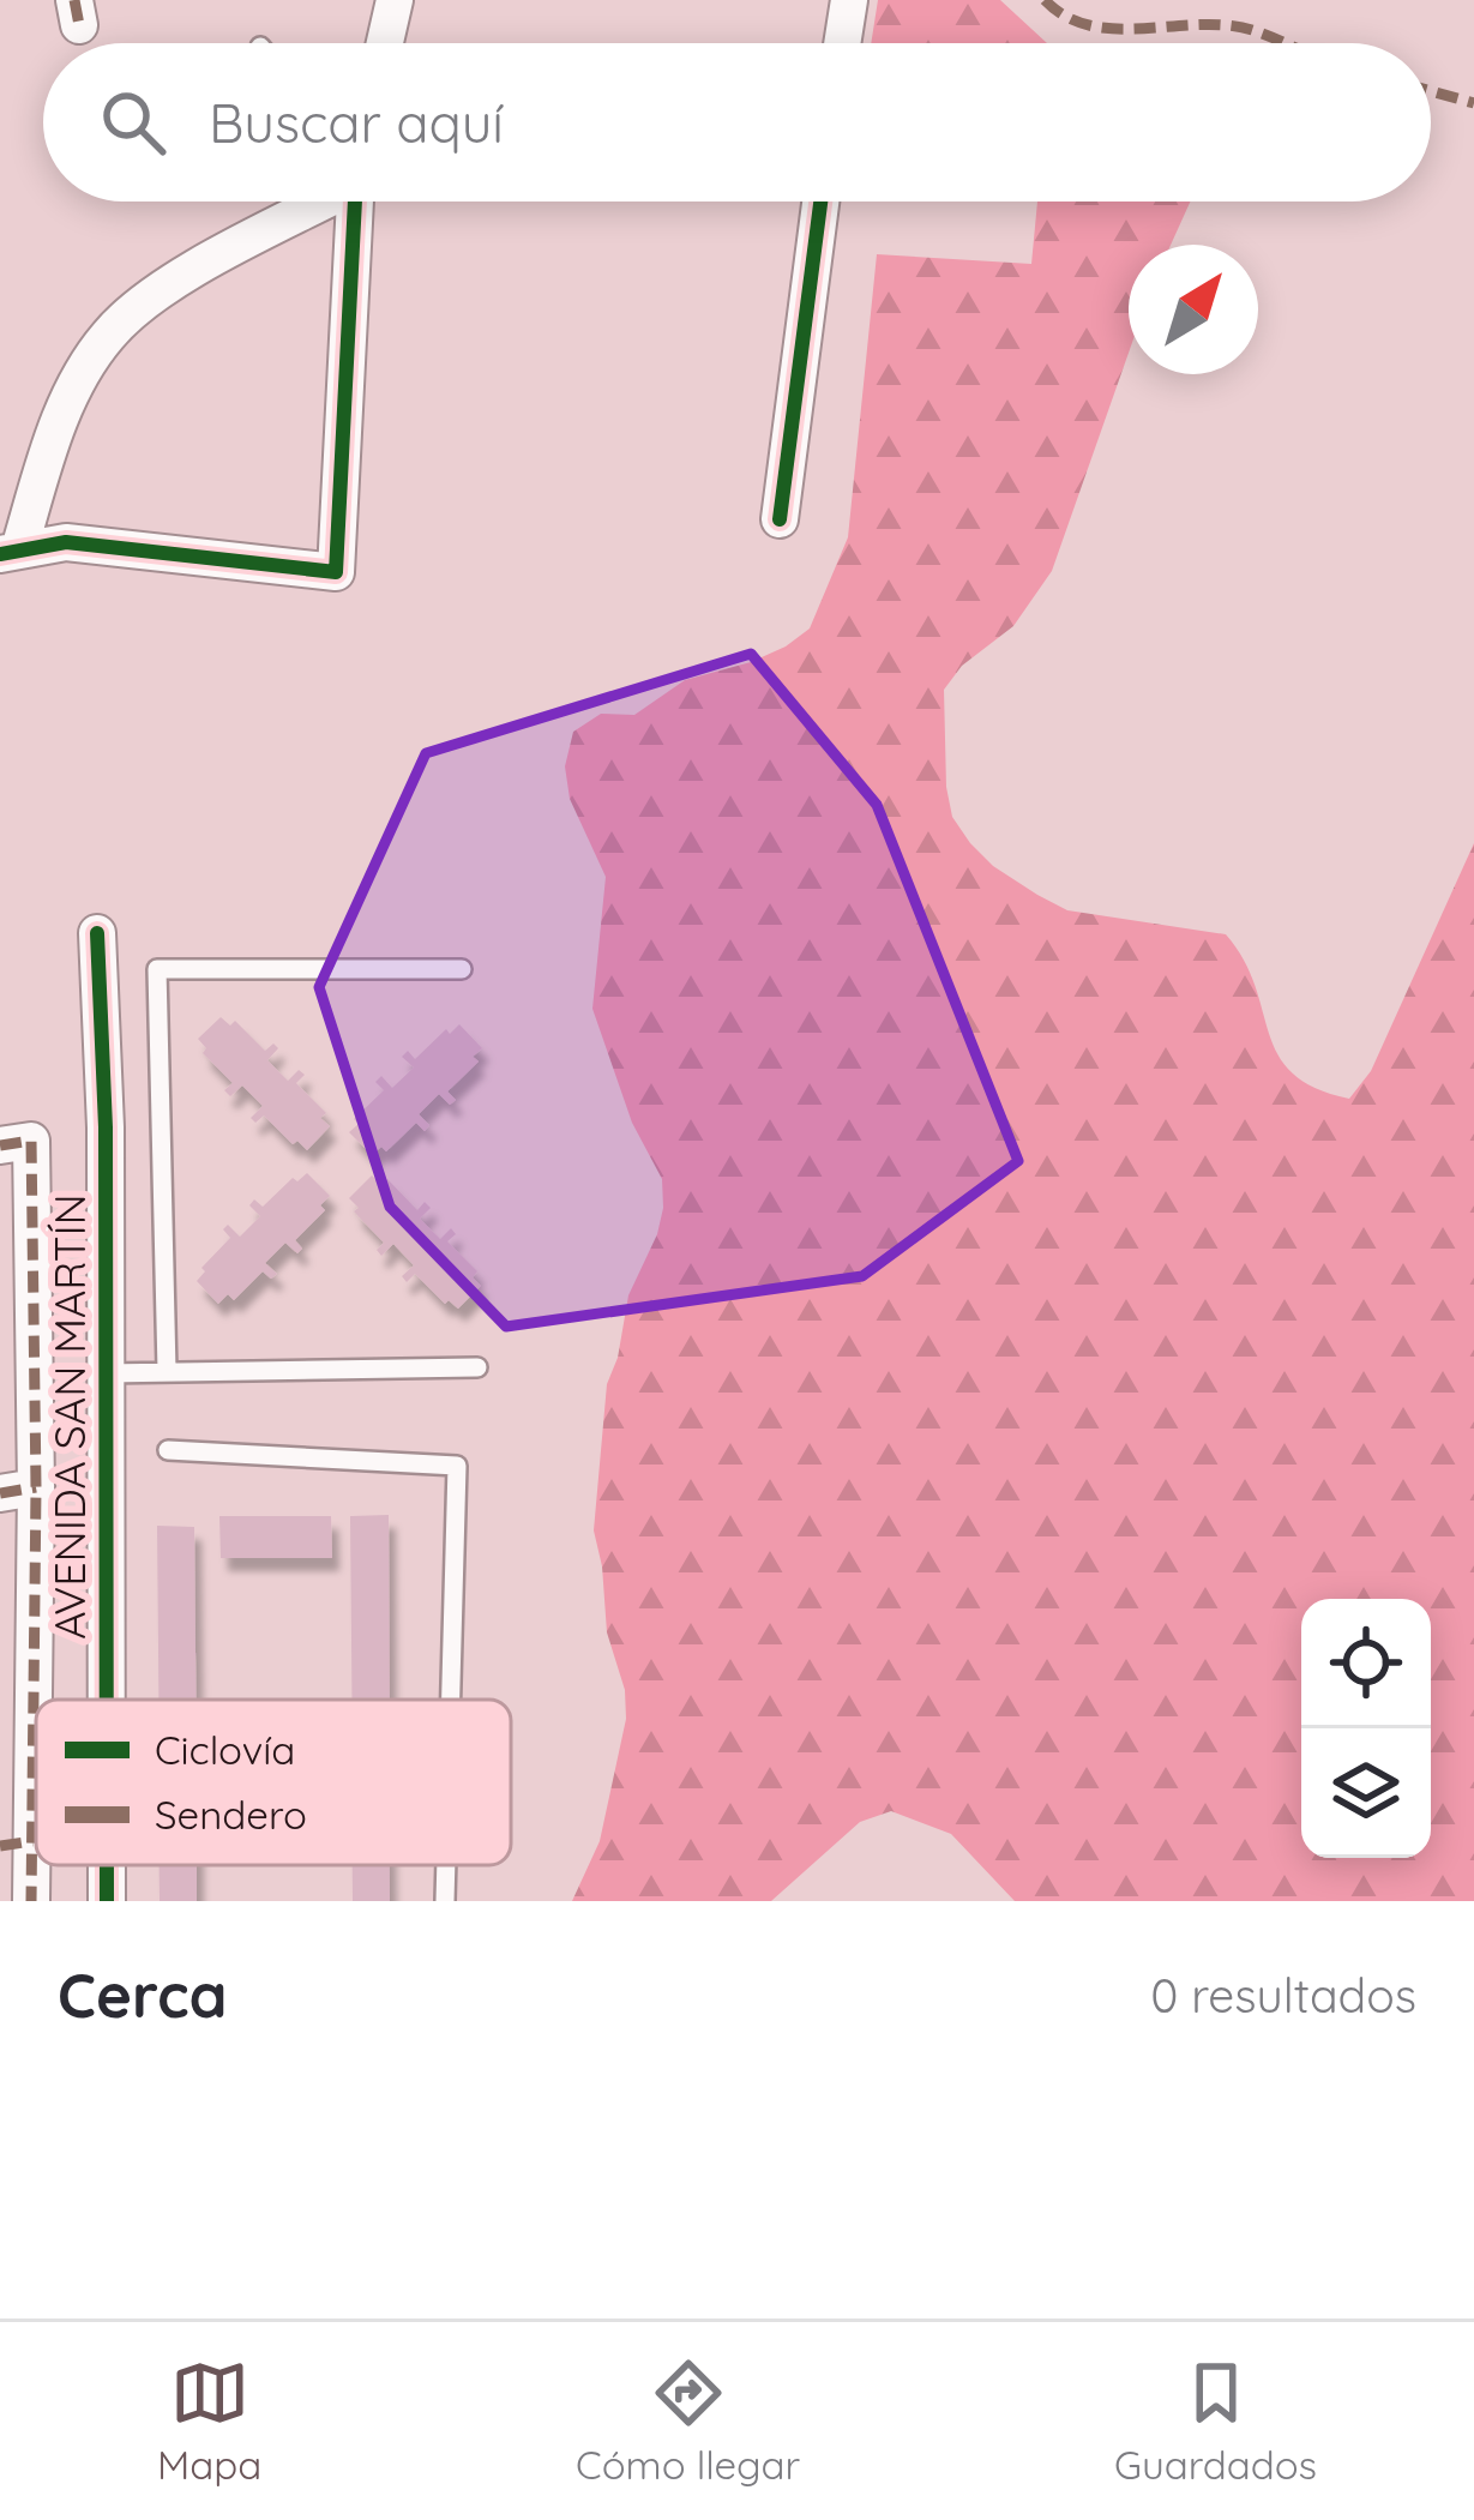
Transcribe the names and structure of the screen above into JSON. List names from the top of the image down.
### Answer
{
  "streets": {
    "street": ["AVENIDA SAN MARTÍN"]
  },
  "legend": ["Ciclovía", "Sendero"],
  "north": "top right",
  "page": {
    "search": "Buscar aquí",
    "heading": ["Cerca", "0 resultados"],
    "nav": ["Mapa", "Cómo llegar", "Guardados"]
  }
}
